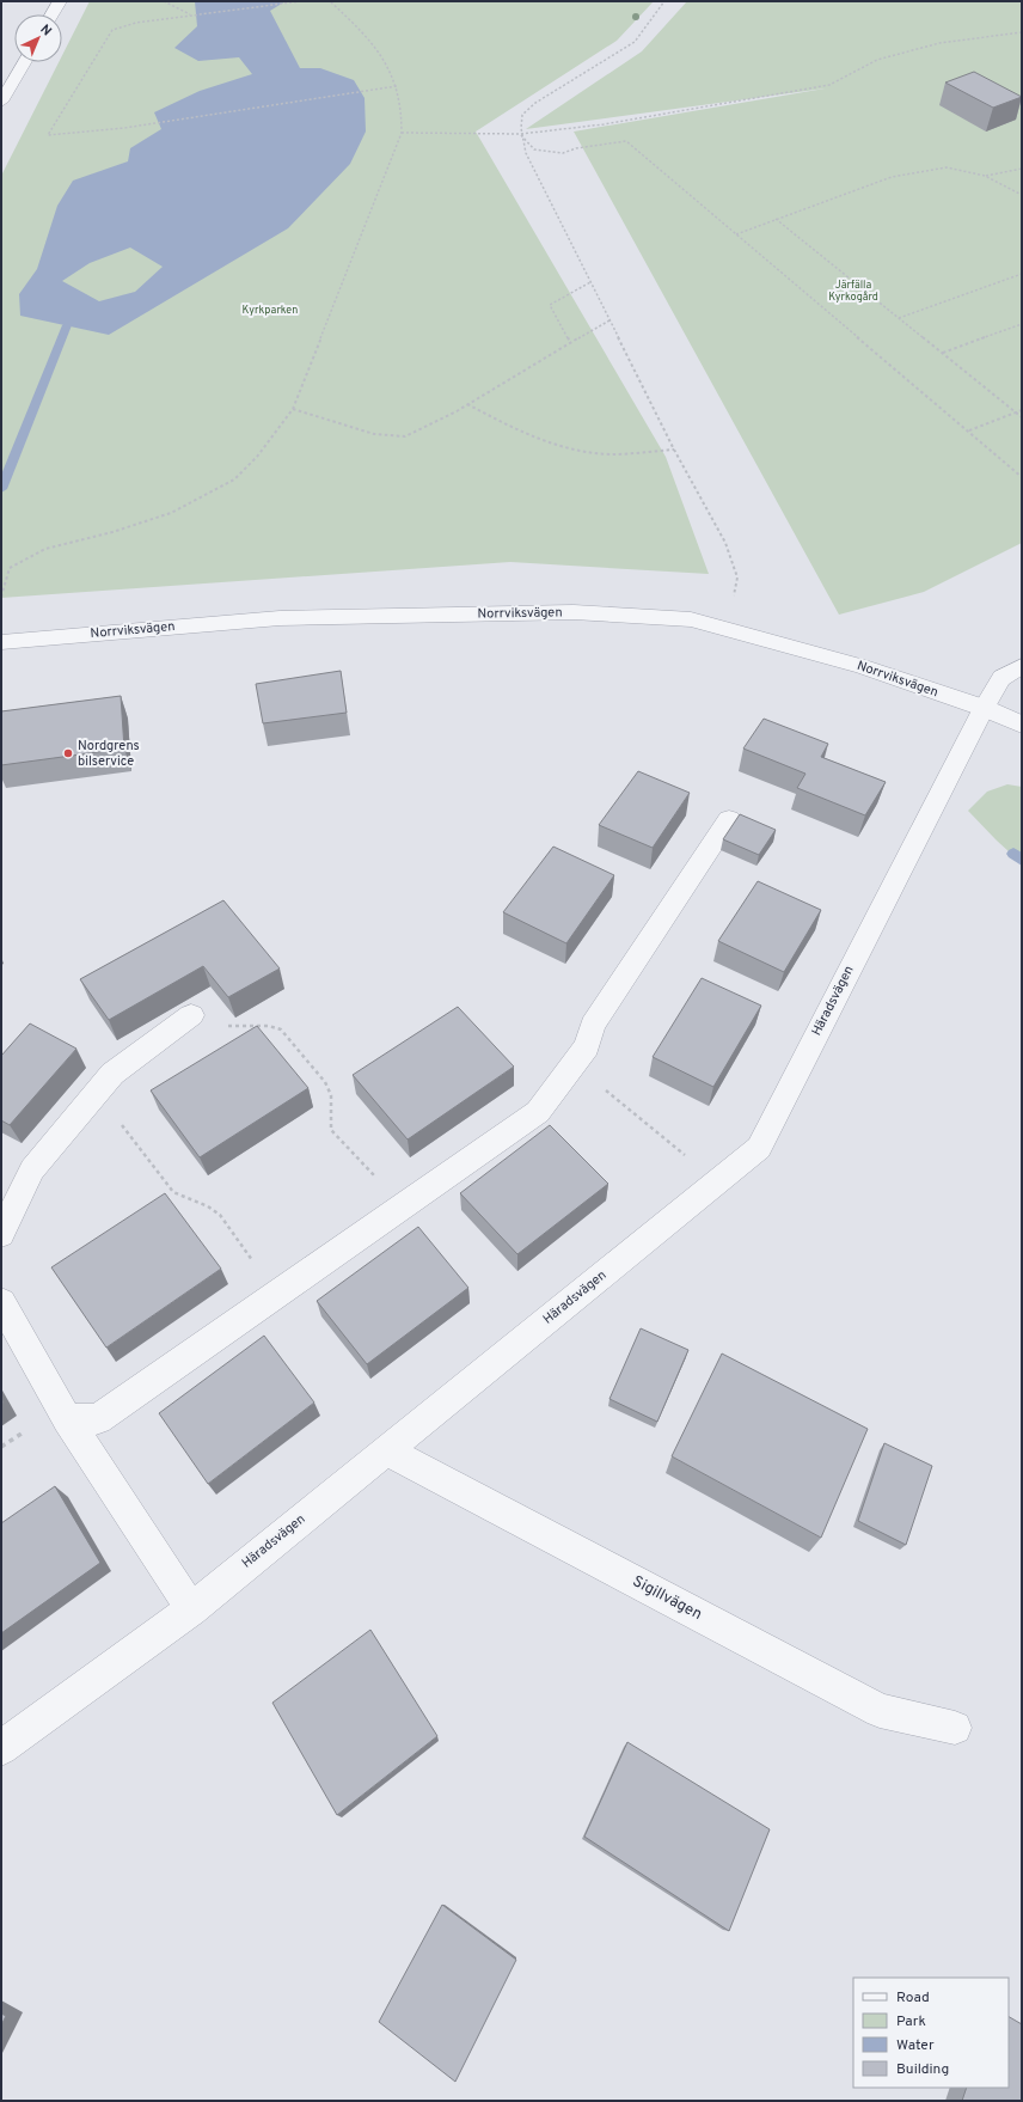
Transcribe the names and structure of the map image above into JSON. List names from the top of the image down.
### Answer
{
  "streets": {
    "street": ["Norrviksvägen", "Häradsvägen", "Sigillvägen"]
  },
  "crossings": [
    ["Norrviksvägen", "Häradsvägen"],
    ["Häradsvägen", "Sigillvägen"]
  ],
  "parks": ["Järfälla Kyrkogård", "Kyrkparken"],
  "places": ["Nordgrens bilservice"],
  "legend": [
    "Road",
    "Park",
    "Water",
    "Building"
  ],
  "north": "top right"
}
